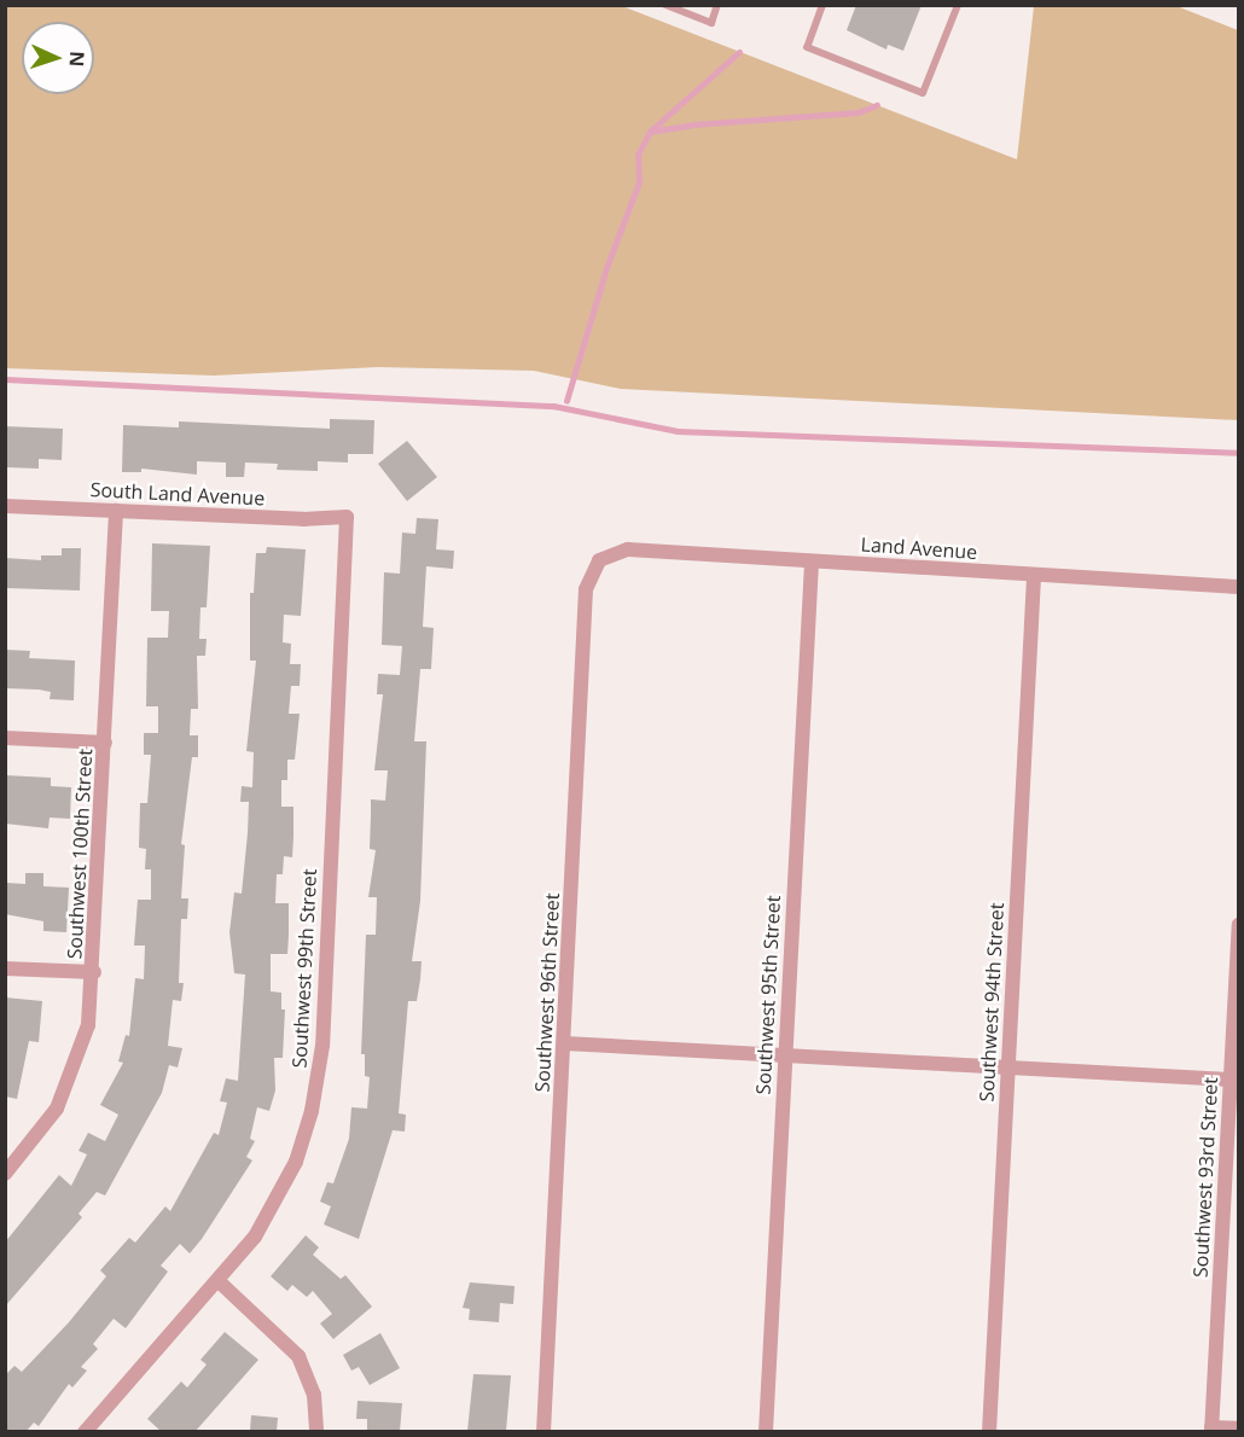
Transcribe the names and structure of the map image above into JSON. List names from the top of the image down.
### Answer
{
  "streets": {
    "street": [
      "South Land Avenue",
      "Land Avenue",
      "Southwest 100th Street",
      "Southwest 99th Street",
      "Southwest 96th Street",
      "Southwest 95th Street",
      "Southwest 94th Street",
      "Southwest 93rd Street"
    ]
  },
  "crossings": [
    ["South Land Avenue", "Southwest 100th Street"],
    ["South Land Avenue", "Southwest 99th Street"],
    ["Land Avenue", "Southwest 96th Street"],
    ["Land Avenue", "Southwest 95th Street"],
    ["Land Avenue", "Southwest 94th Street"]
  ],
  "north": "right"
}
